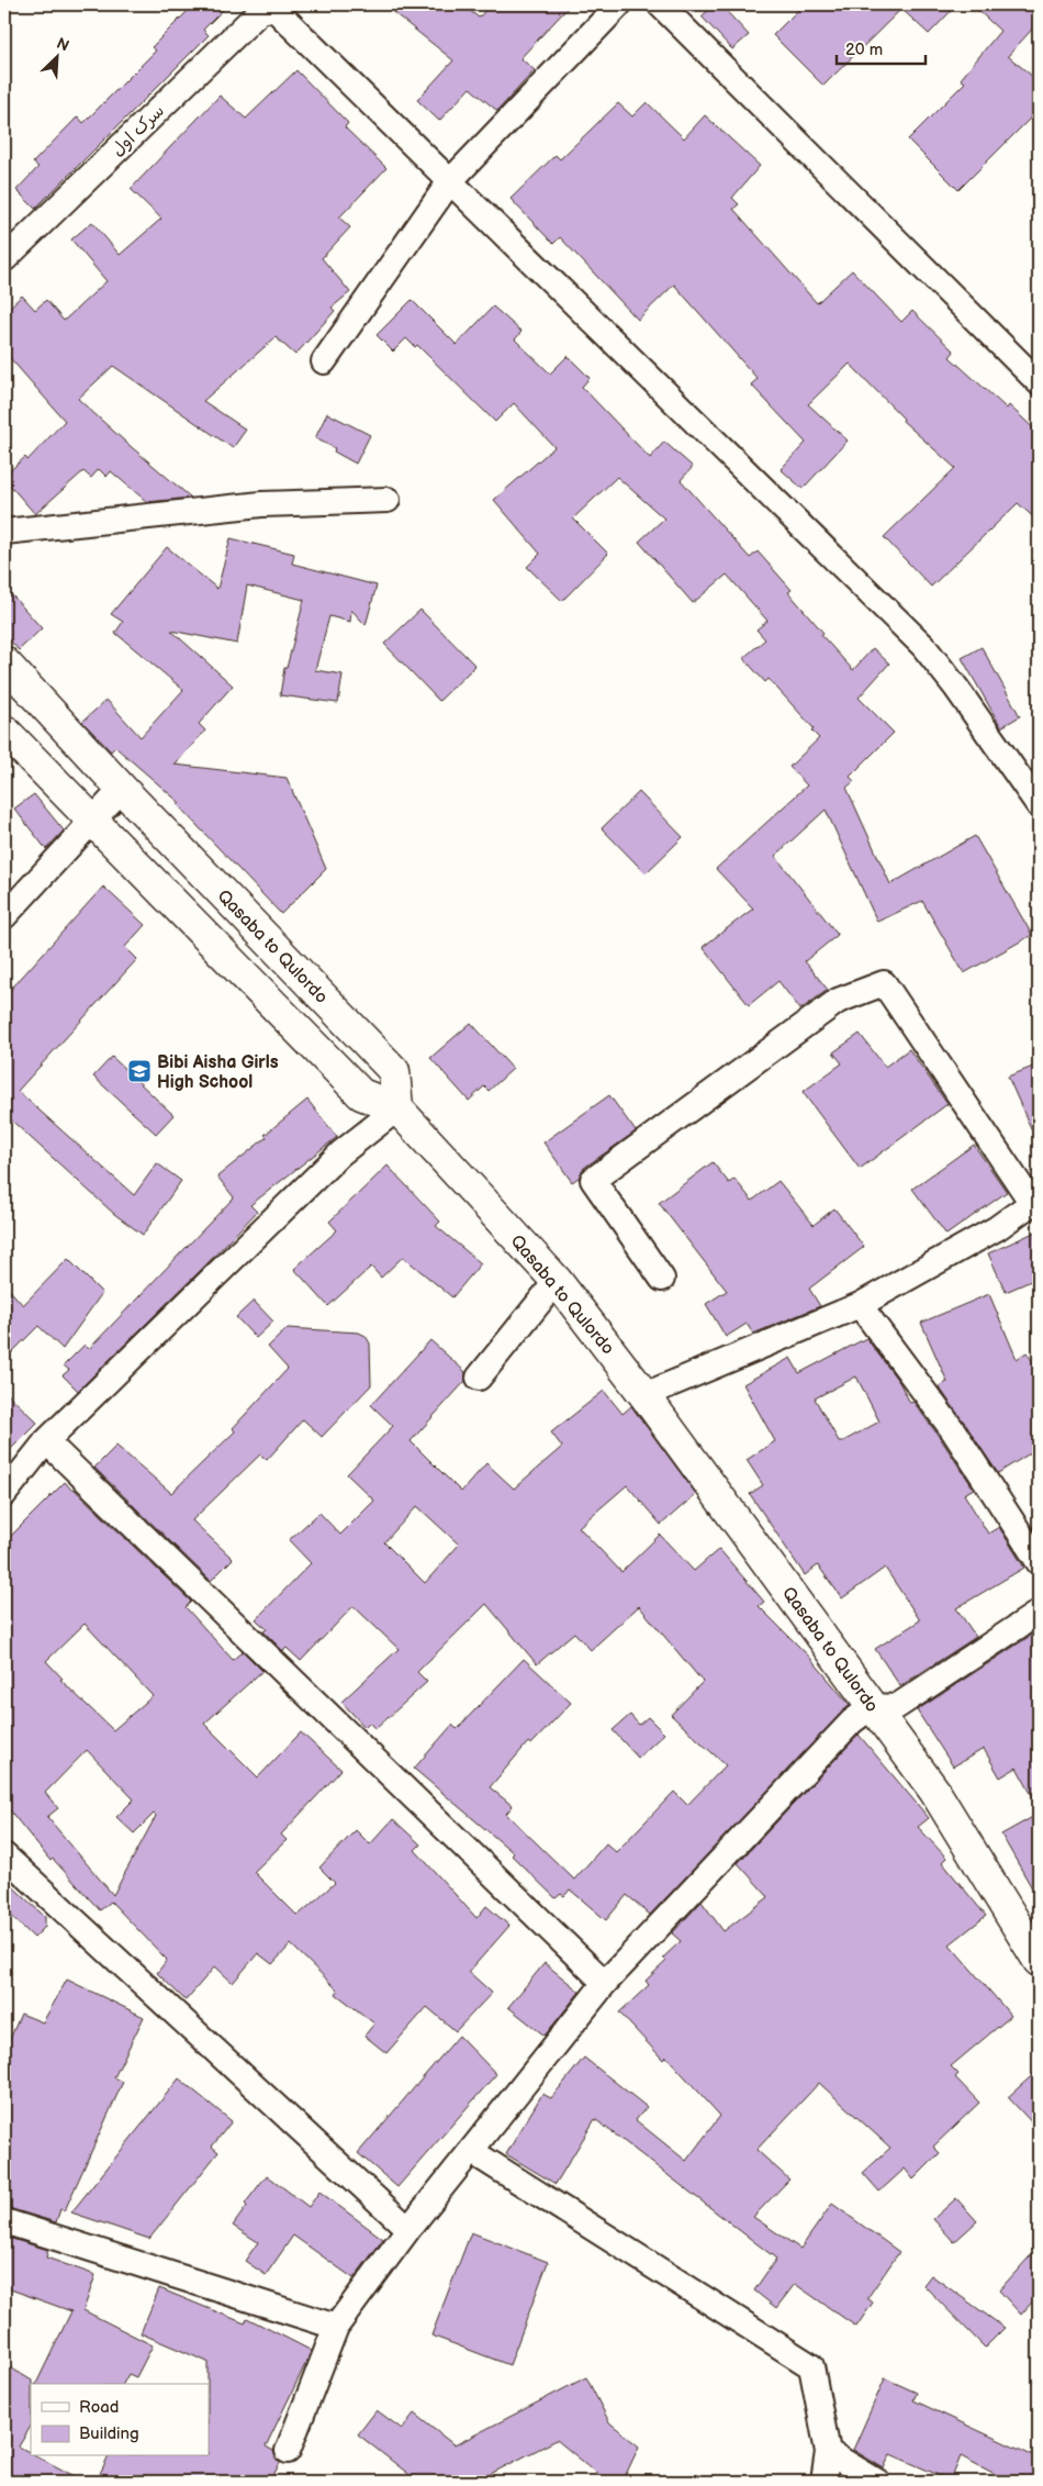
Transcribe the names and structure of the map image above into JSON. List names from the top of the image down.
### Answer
{
  "streets": {
    "street": ["سرک اول", "Qasaba to Qulordo"]
  },
  "places": {
    "school or university": ["Bibi Aisha Girls High School"]
  },
  "legend": ["Road", "Building"],
  "scale_bar": "20 m",
  "north": "top right"
}
